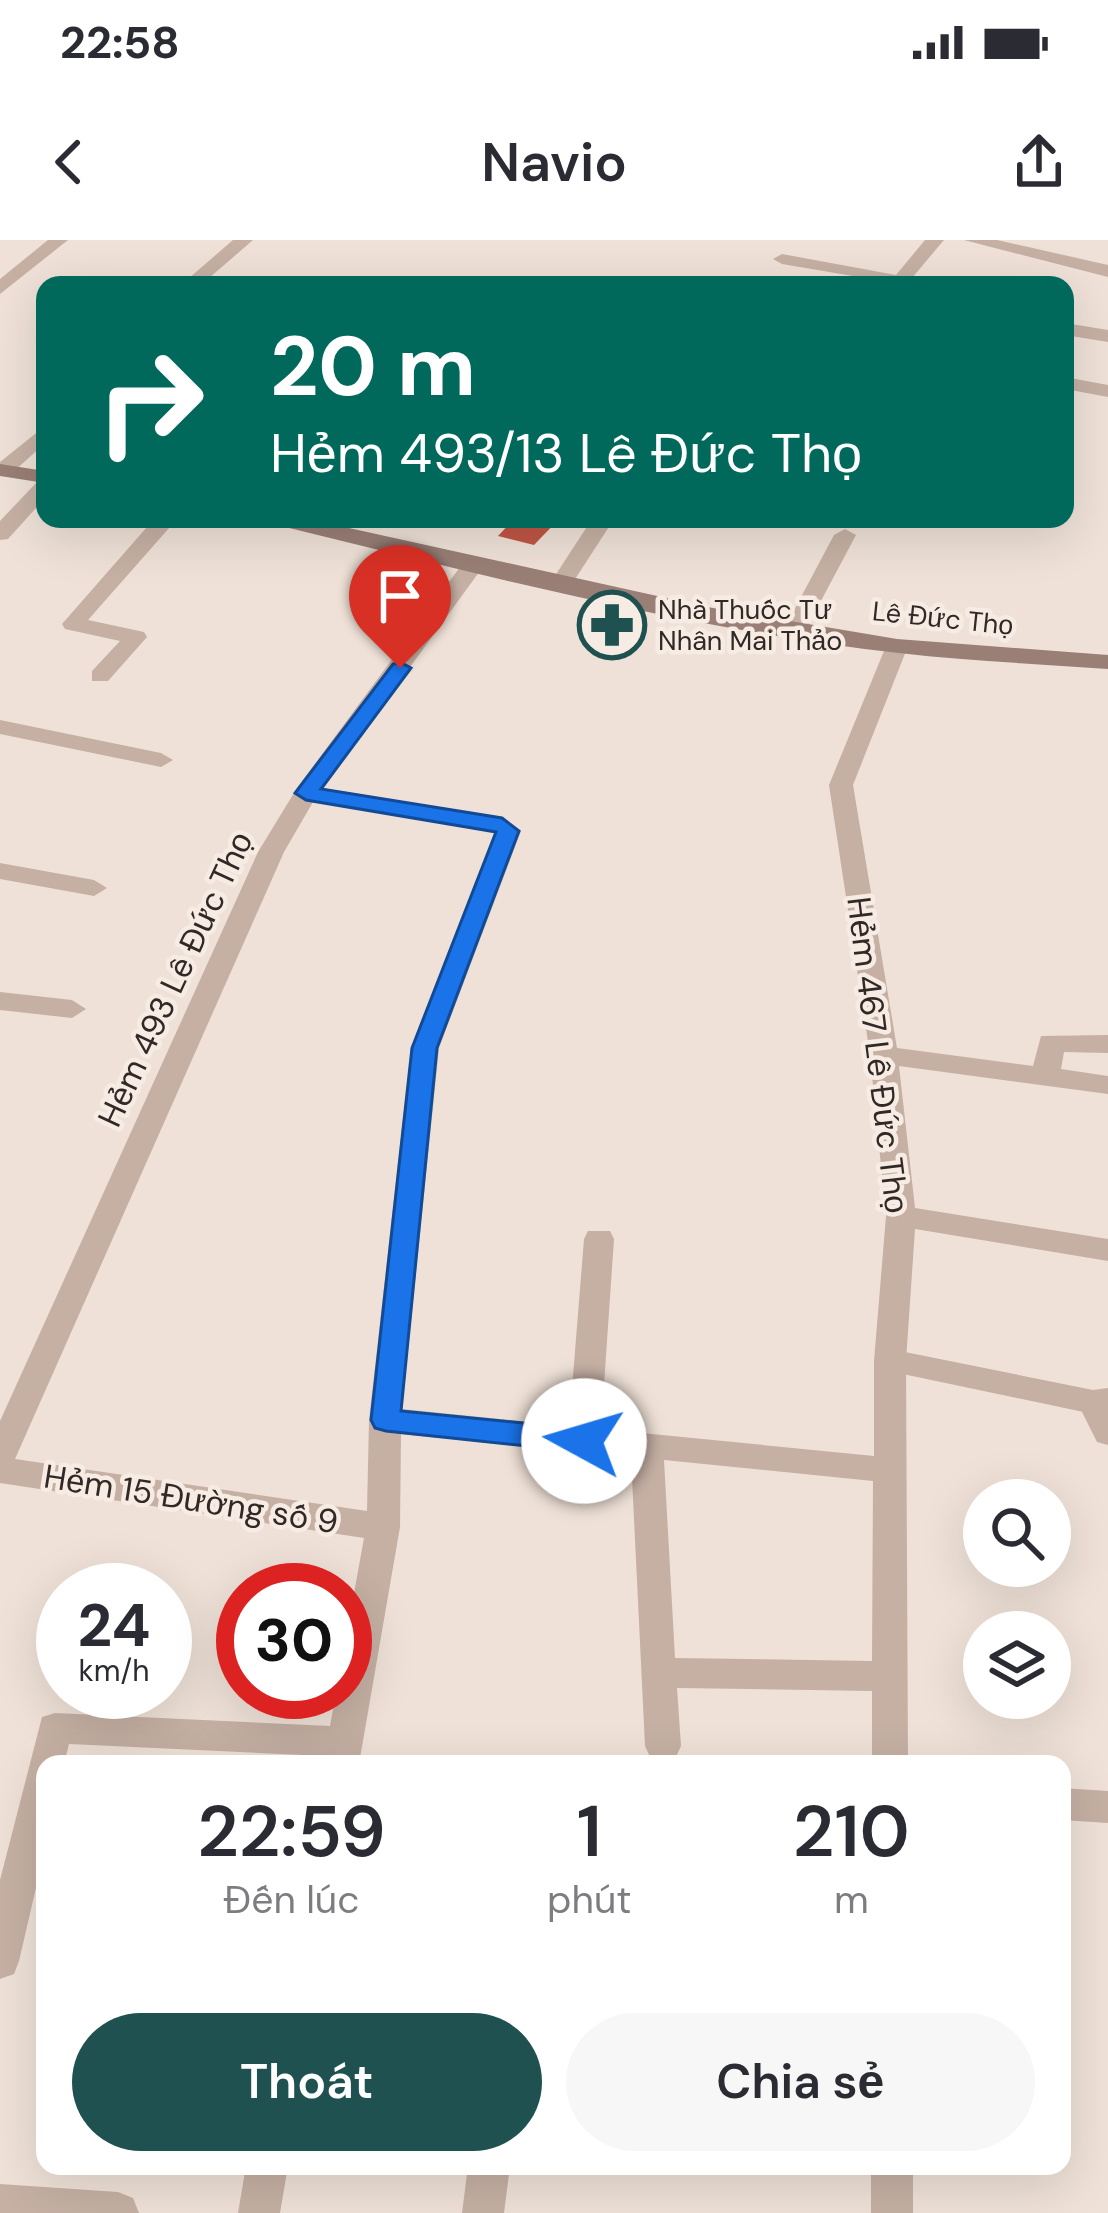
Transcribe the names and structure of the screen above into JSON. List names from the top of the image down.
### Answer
{
  "streets": {
    "main road": ["Lê Đức Thọ"],
    "street": ["Hẻm 493 Lê Đức Thọ", "Hẻm 467 Lê Đức Thọ", "Hẻm 15 Đường số 9"]
  },
  "crossings": [
    ["Lê Đức Thọ", "Hẻm 493 Lê Đức Thọ"],
    ["Lê Đức Thọ", "Hẻm 467 Lê Đức Thọ"]
  ],
  "places": {
    "pharmacy": ["Nhà Thuốc Tư Nhân Mai Thảo"]
  },
  "page": {
    "status": "22:58",
    "header": "Navio",
    "turn": ["20 m", "Hẻm 493/13 Lê Đức Thọ"],
    "speed": "24 km/h",
    "limit": "30",
    "eta": [
      "22:59",
      "Đến lúc",
      "1",
      "phút",
      "210",
      "m"
    ],
    "buttons": ["Thoát", "Chia sẻ"]
  }
}
